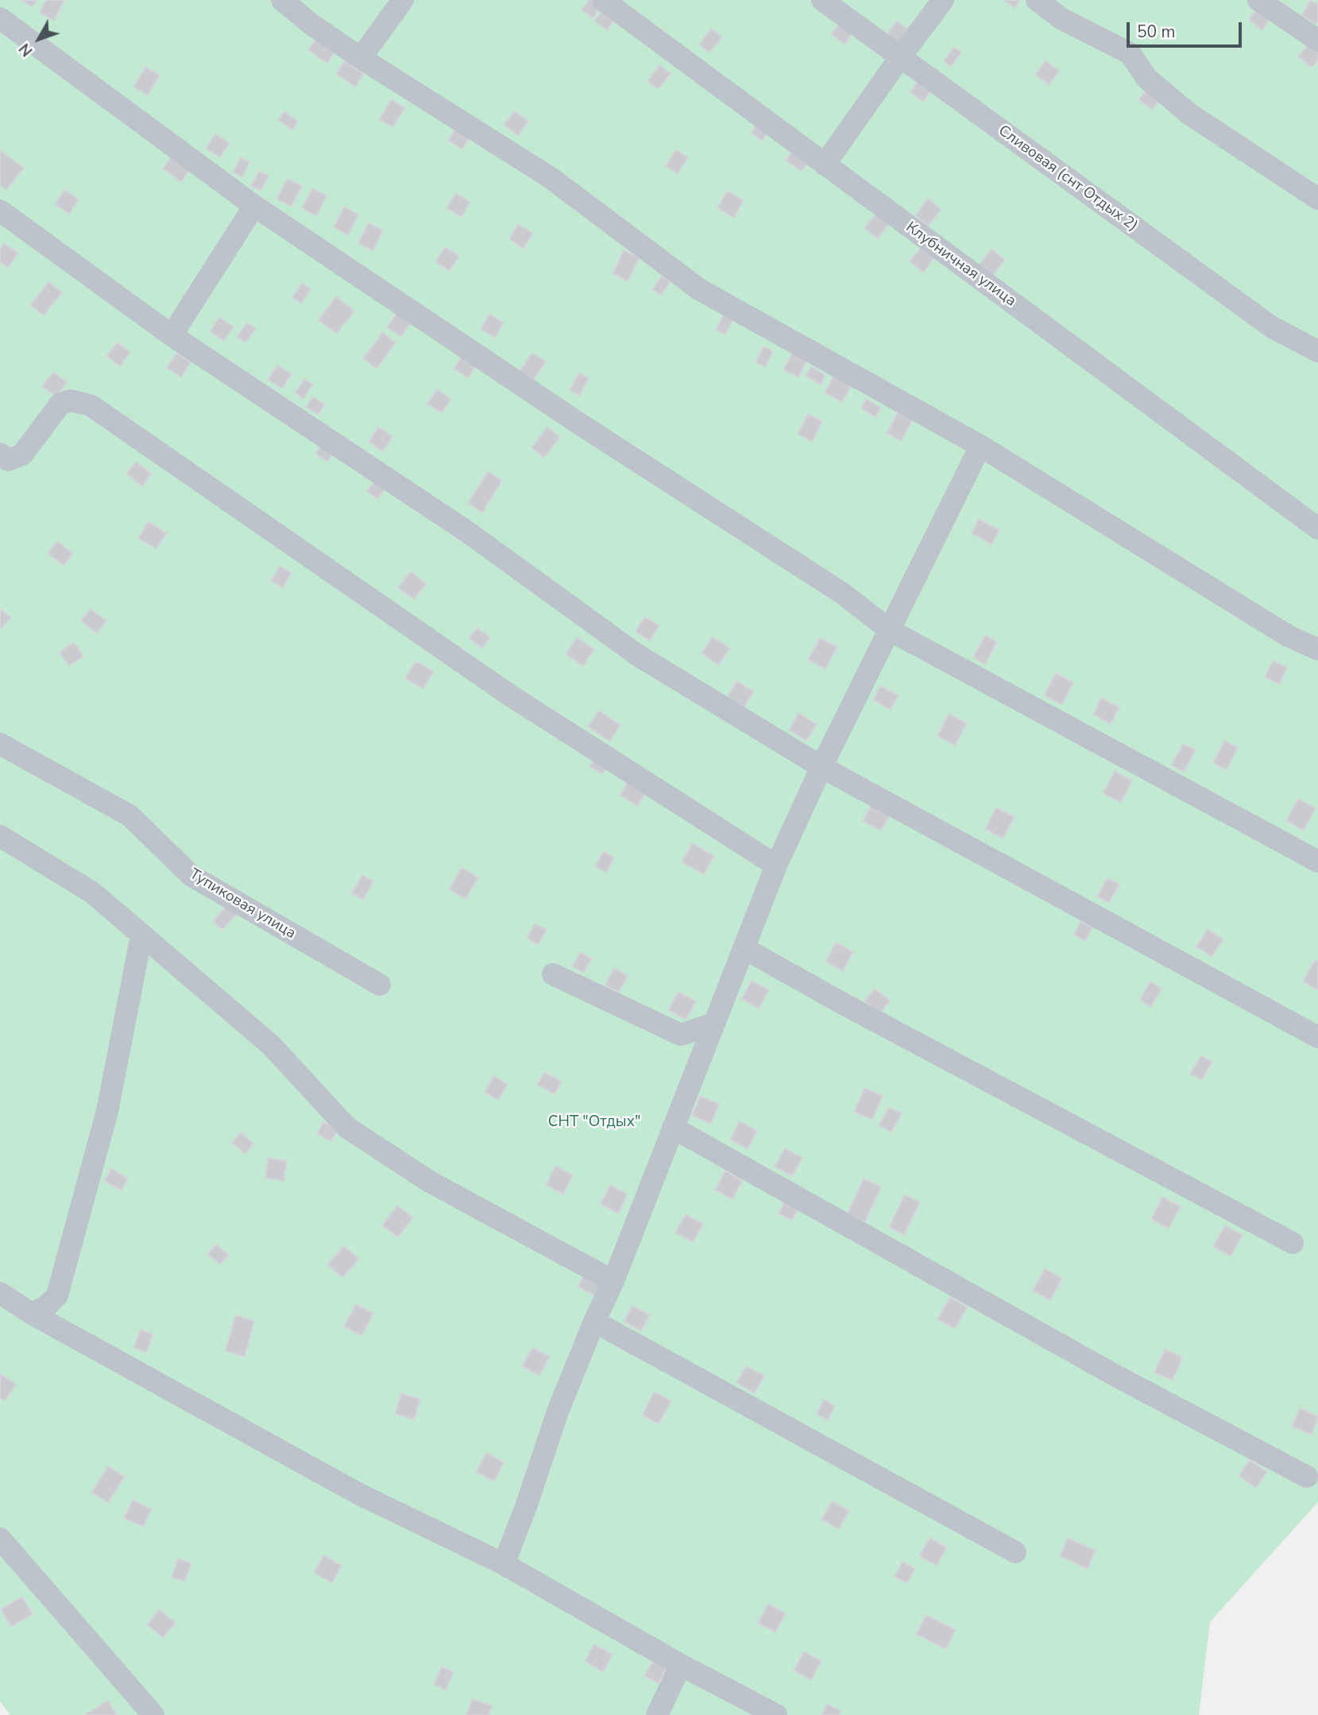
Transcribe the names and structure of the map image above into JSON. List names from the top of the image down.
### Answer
{
  "streets": {
    "lane": ["Сливовая (снт Отдых 2)", "Клубничная улица", "Тупиковая улица"]
  },
  "parks": ["СНТ \"Отдых\""],
  "scale_bar": "50 m",
  "north": "bottom left"
}
